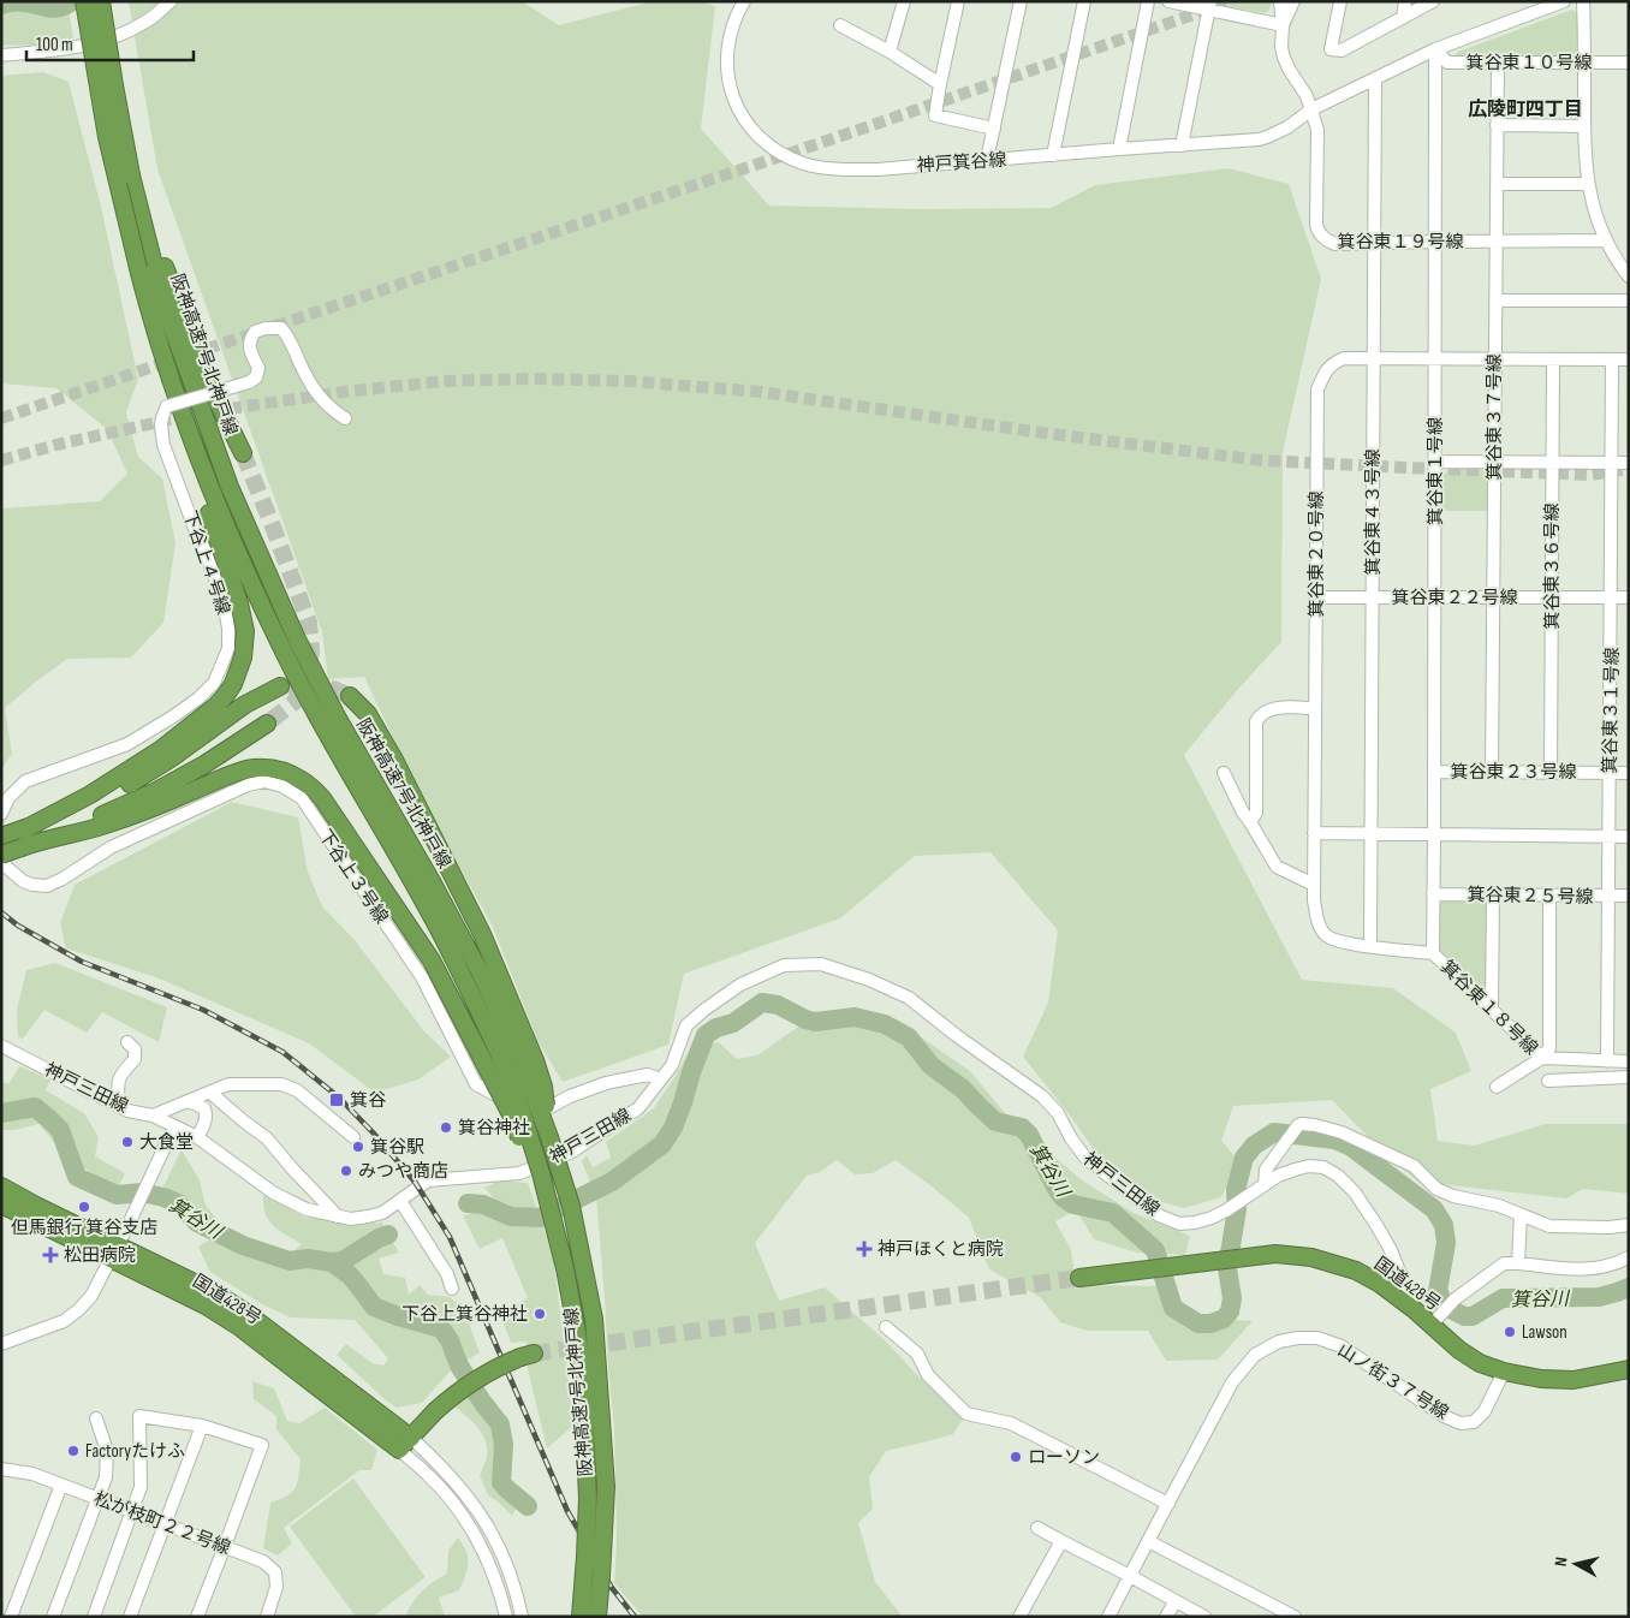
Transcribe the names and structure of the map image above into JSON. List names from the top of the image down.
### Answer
{
  "streets": {
    "highway": ["阪神高速7号北神戸線", "国道428号"],
    "street": [
      "箕谷東１０号線",
      "神戸箕谷線",
      "箕谷東１９号線",
      "箕谷東３７号線",
      "箕谷東１号線",
      "箕谷東４３号線",
      "箕谷東２０号線",
      "下谷上４号線",
      "箕谷東３６号線",
      "箕谷東２２号線",
      "箕谷東３１号線",
      "箕谷東２３号線",
      "下谷上３号線",
      "箕谷東２５号線",
      "箕谷東１８号線",
      "神戸三田線",
      "山ノ街３７号線",
      "松が枝町２２号線"
    ]
  },
  "crossings": [
    ["箕谷東１０号線", "箕谷東３７号線"],
    ["箕谷東１０号線", "箕谷東１号線"],
    ["神戸箕谷線", "箕谷東１９号線"],
    ["箕谷東１９号線", "箕谷東３７号線"],
    ["箕谷東１９号線", "箕谷東１号線"],
    ["箕谷東１９号線", "箕谷東４３号線"],
    ["箕谷東３７号線", "箕谷東２０号線"],
    ["箕谷東３７号線", "箕谷東２２号線"],
    ["箕谷東３７号線", "箕谷東２３号線"],
    ["箕谷東１号線", "箕谷東２０号線"],
    ["箕谷東１号線", "箕谷東２２号線"],
    ["箕谷東１号線", "箕谷東２３号線"],
    ["箕谷東１号線", "箕谷東１８号線"],
    ["箕谷東４３号線", "箕谷東２０号線"],
    ["箕谷東４３号線", "箕谷東２２号線"],
    ["箕谷東２０号線", "箕谷東３６号線"],
    ["箕谷東２０号線", "箕谷東２２号線"],
    ["箕谷東２０号線", "箕谷東３１号線"],
    ["箕谷東２０号線", "箕谷東１８号線"],
    ["箕谷東３６号線", "箕谷東２２号線"],
    ["箕谷東３６号線", "箕谷東２３号線"],
    ["箕谷東２２号線", "箕谷東３１号線"],
    ["箕谷東３１号線", "箕谷東２３号線"],
    ["箕谷東３１号線", "箕谷東２５号線"],
    ["箕谷東３１号線", "箕谷東１８号線"],
    ["下谷上３号線", "神戸三田線"],
    ["箕谷東２５号線", "箕谷東１８号線"],
    ["神戸三田線", "国道428号"],
    ["国道428号", "山ノ街３７号線"]
  ],
  "districts": ["広陵町四丁目"],
  "water": ["箕谷川"],
  "places": {
    "transit": ["箕谷"],
    "other": [
      "箕谷神社",
      "大食堂",
      "箕谷駅",
      "みつや商店",
      "但馬銀行 箕谷支店",
      "下谷上箕谷神社",
      "Lawson",
      "Factoryたけふ",
      "ローソン"
    ],
    "health": ["神戸ほくと病院", "松田病院"]
  },
  "scale_bar": "100 m",
  "north": "left"
}
